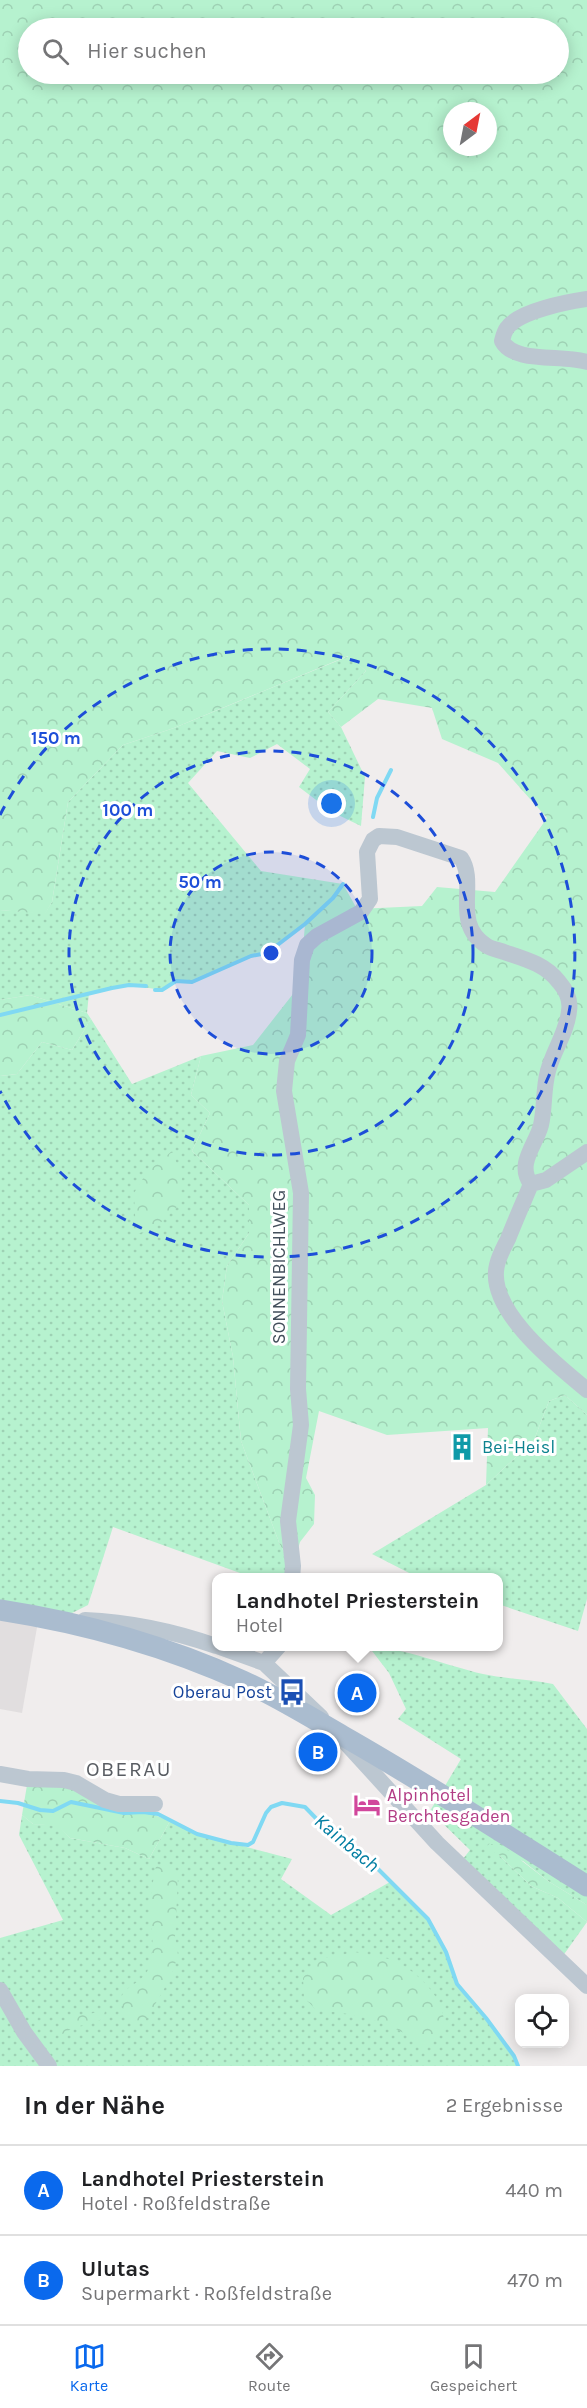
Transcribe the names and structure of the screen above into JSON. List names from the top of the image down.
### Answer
{
  "streets": {
    "street": ["SONNENBICHLWEG"]
  },
  "districts": ["OBERAU"],
  "water": ["Kainbach"],
  "places": {
    "building": ["Bei-Heisl"],
    "bus stop": ["Oberau Post"],
    "hotel": ["Alpinhotel Berchtesgaden"]
  },
  "north": "top right",
  "page": {
    "search": "Hier suchen",
    "popup": ["Landhotel Priesterstein", "Hotel"],
    "pins": ["A", "B"],
    "heading": ["In der Nähe", "2 Ergebnisse"],
    "list": [
      {
        "mark": "A",
        "name": "Landhotel Priesterstein",
        "note": "Hotel · Roßfeldstraße",
        "value": "440 m"
      },
      {
        "mark": "B",
        "name": "Ulutas",
        "note": "Supermarkt · Roßfeldstraße",
        "value": "470 m"
      }
    ],
    "nav": ["Karte", "Route", "Gespeichert"]
  },
  "rings": ["150 m", "100 m", "50 m"]
}
